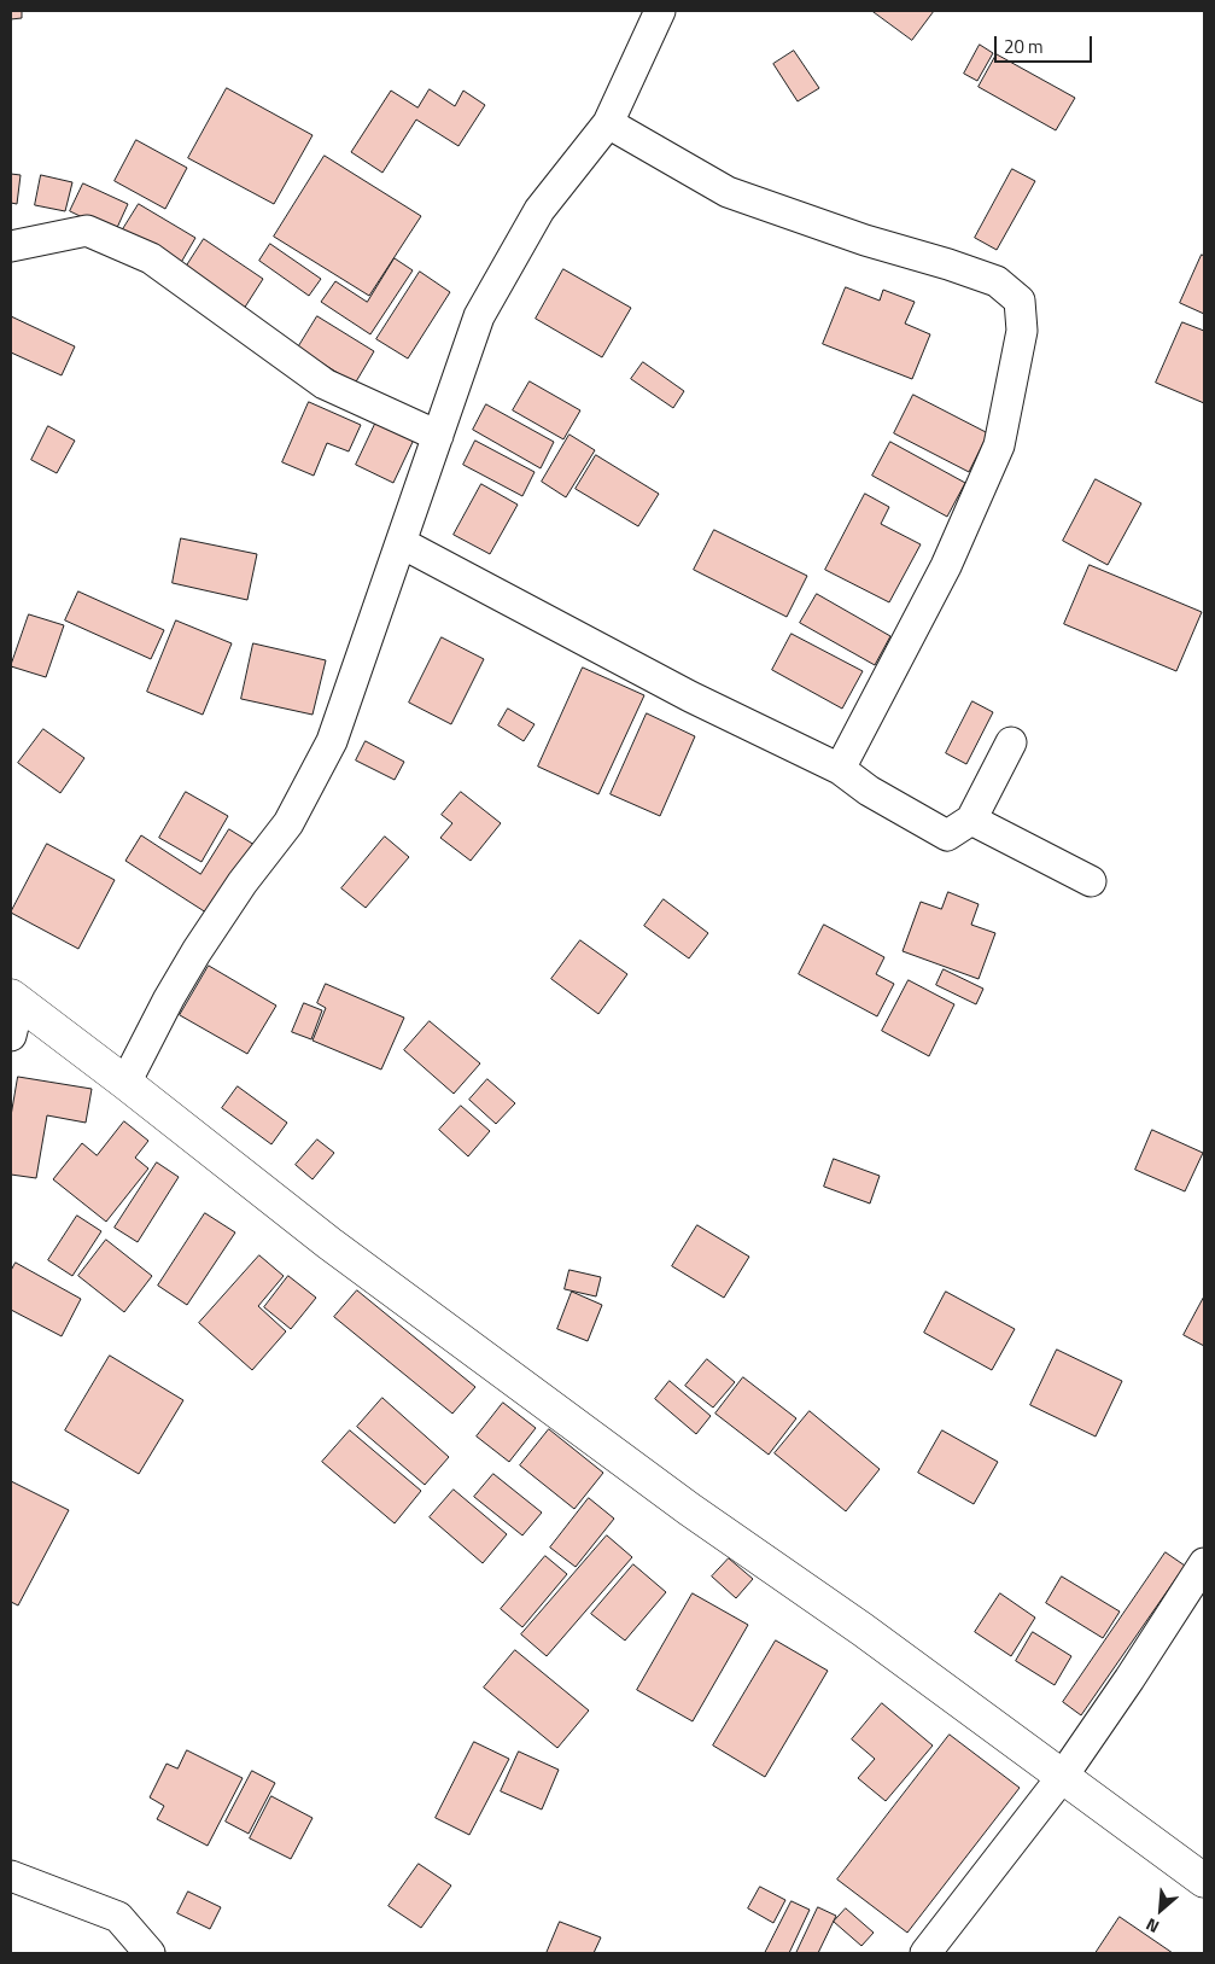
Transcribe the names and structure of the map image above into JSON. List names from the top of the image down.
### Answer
{
  "scale_bar": "20 m",
  "north": "bottom left"
}
